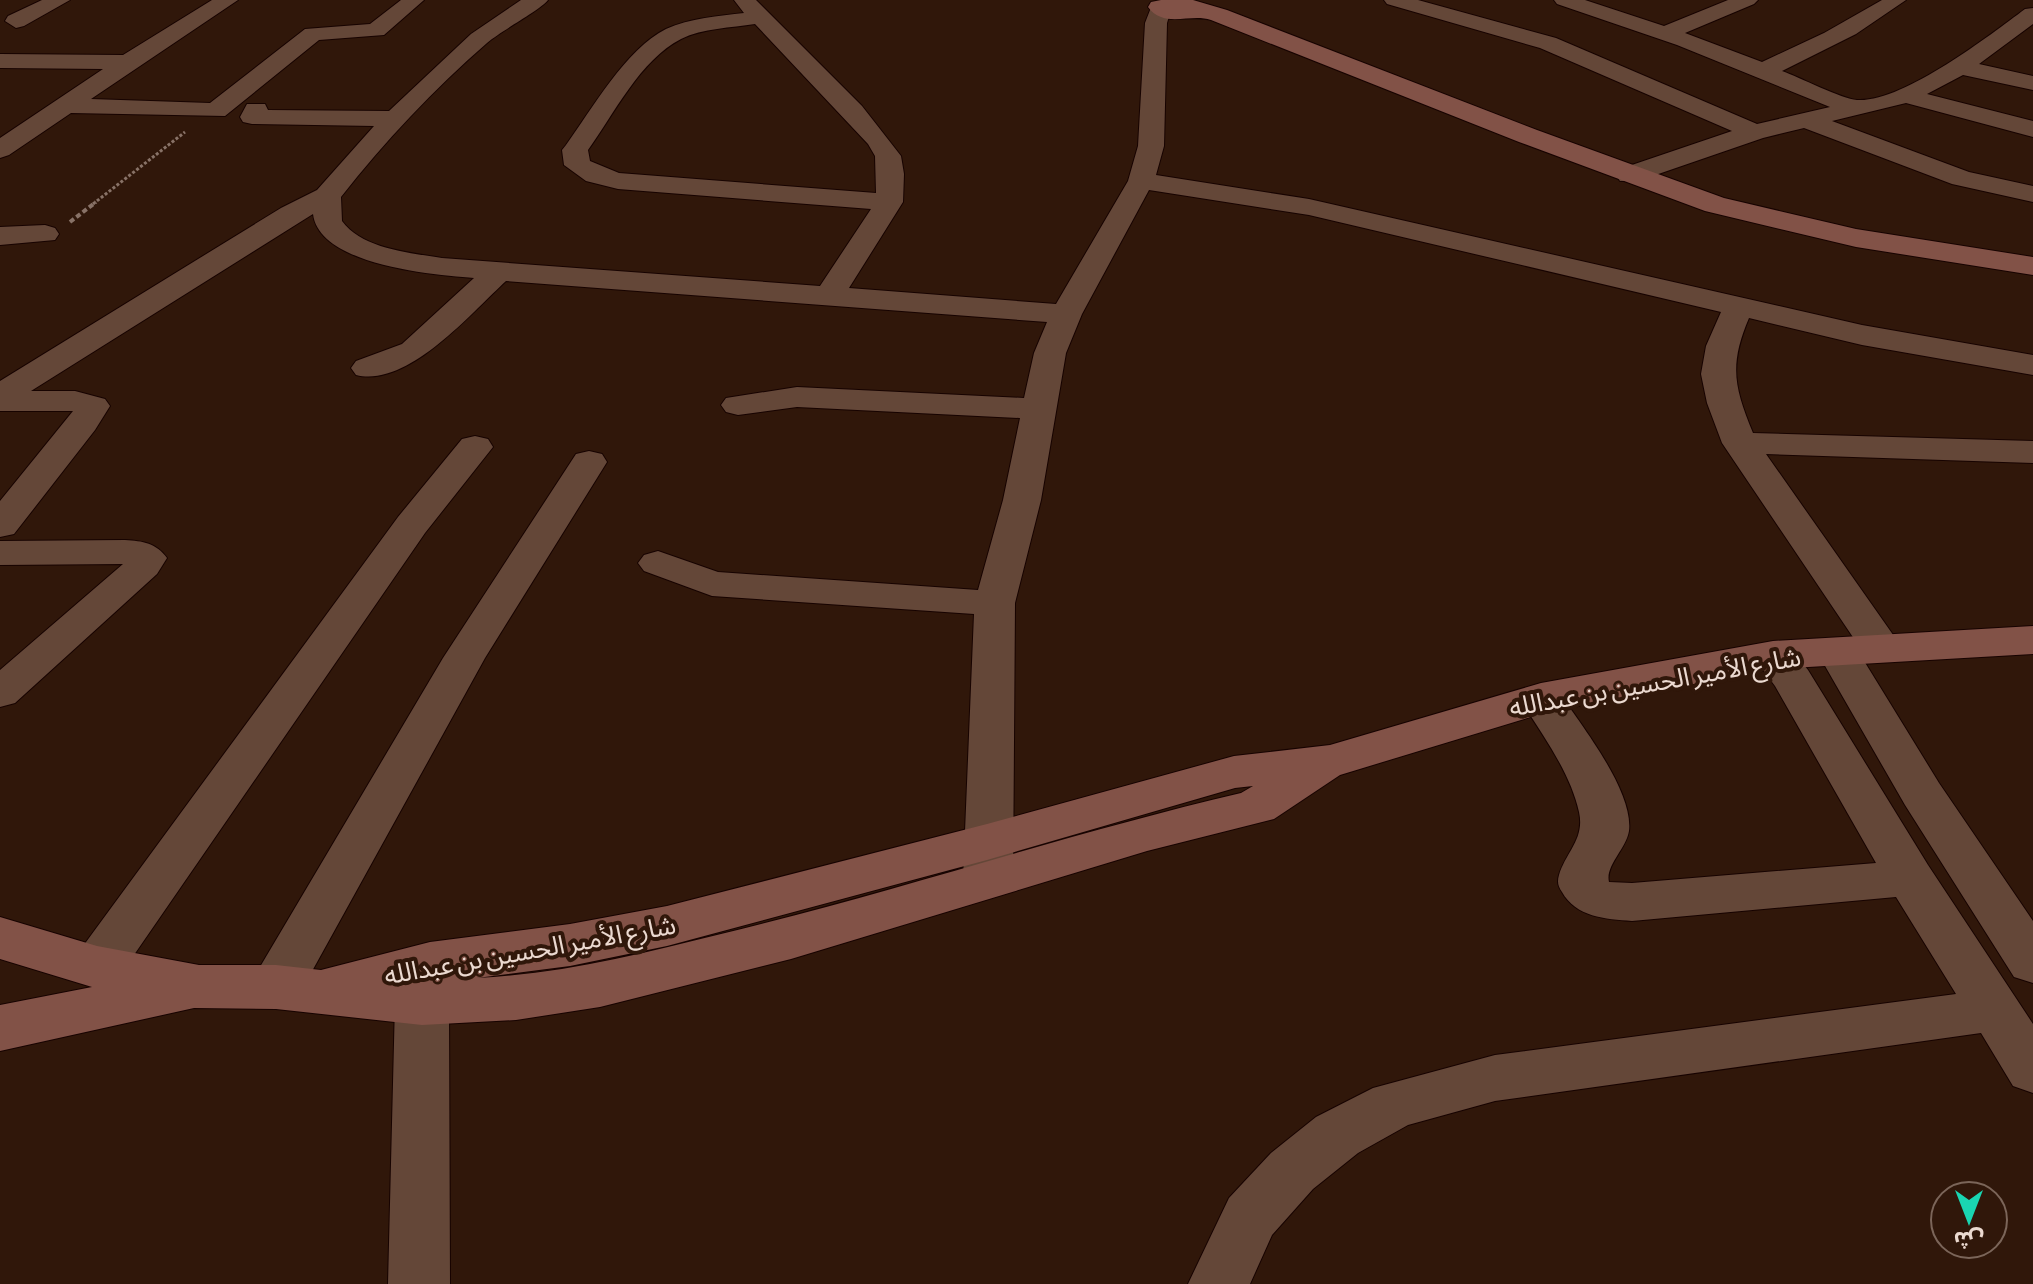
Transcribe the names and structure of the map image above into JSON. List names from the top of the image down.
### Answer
{
  "streets": {
    "street": ["شارع الأمير الحسين بن عبدالله"]
  },
  "north": "bottom"
}
